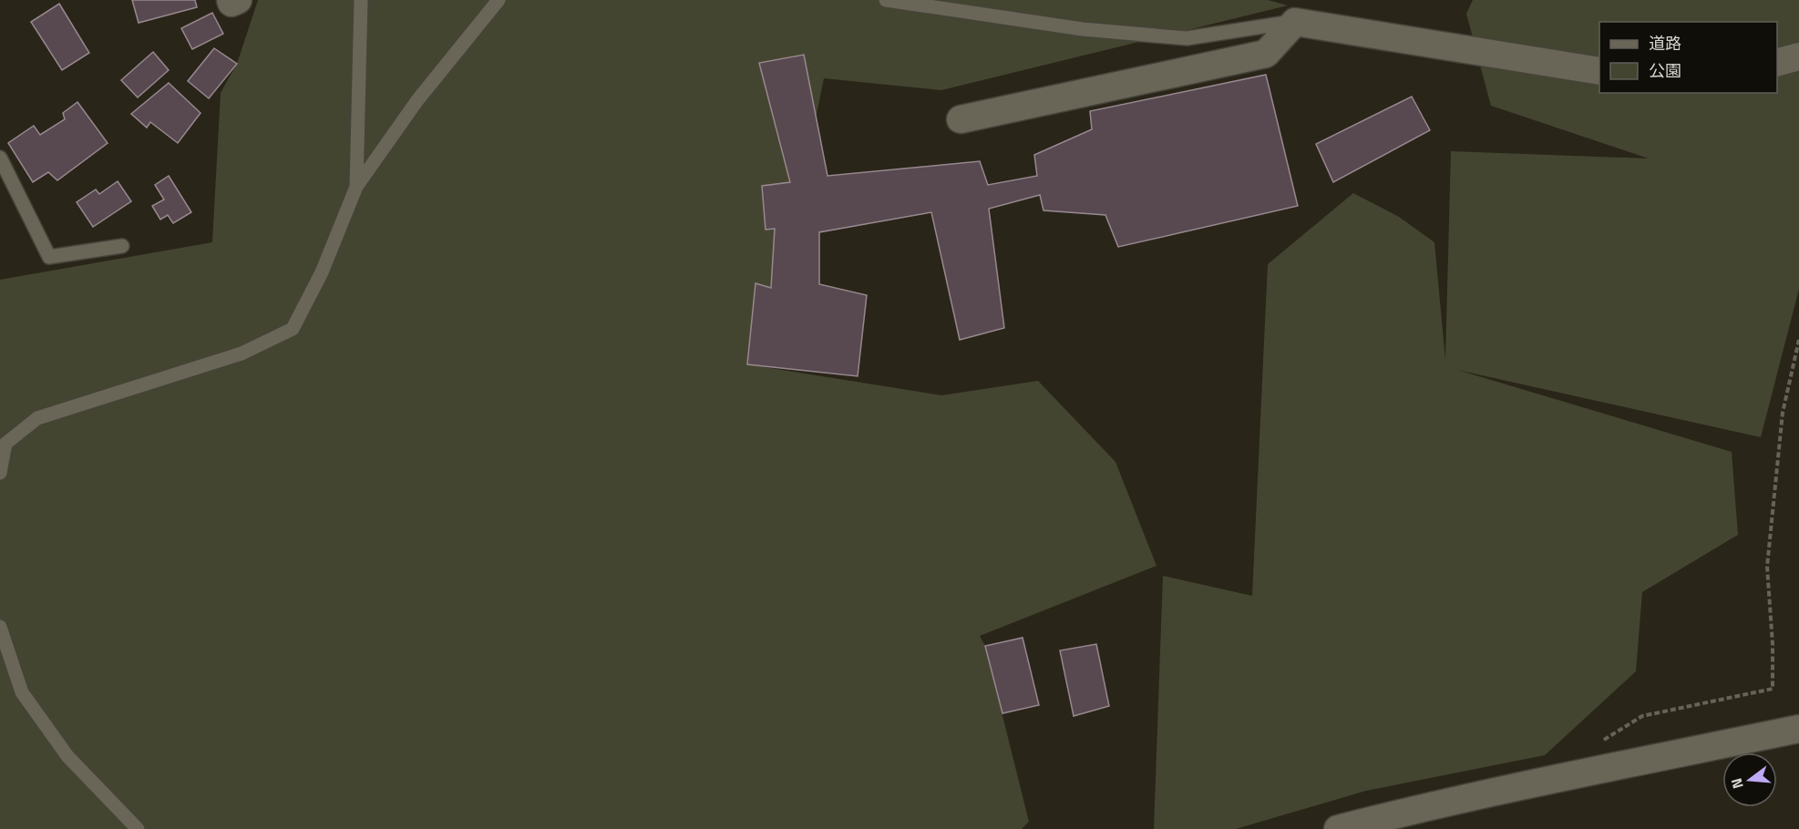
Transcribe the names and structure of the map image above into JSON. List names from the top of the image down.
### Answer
{
  "legend": ["道路", "公園"],
  "north": "left"
}
